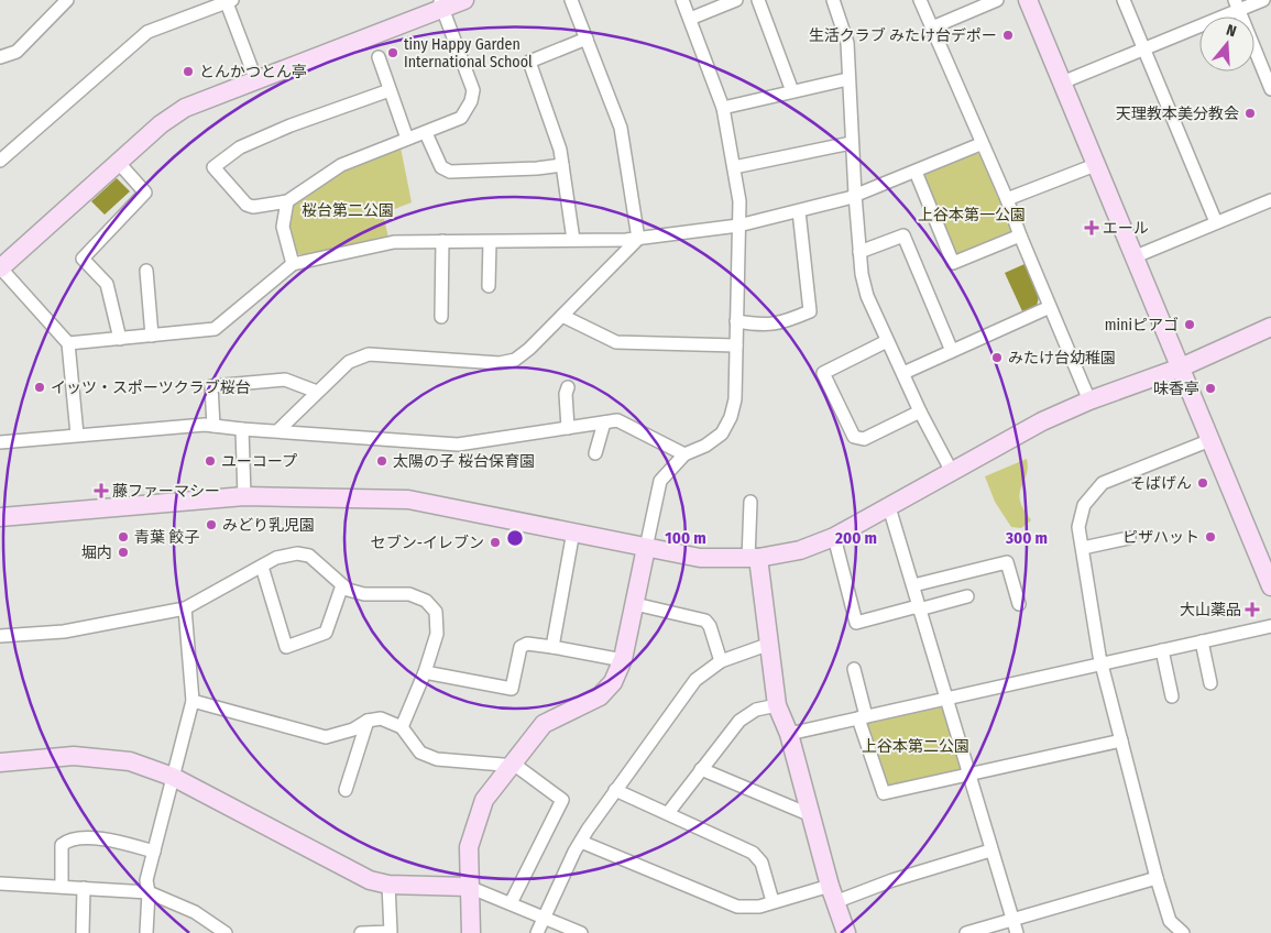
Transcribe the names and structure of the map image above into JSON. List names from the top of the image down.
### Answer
{
  "parks": ["桜台第二公園", "上谷本第一公園", "上谷本第二公園"],
  "places": {
    "other": [
      "生活クラブ みたけ台デポー",
      "tiny Happy Garden International School",
      "とんかつとん亭",
      "天理教本美分教会",
      "miniピアゴ",
      "みたけ台幼稚園",
      "イッツ・スポーツクラブ桜台",
      "味香亭",
      "ユーコープ",
      "太陽の子 桜台保育園",
      "そばげん",
      "みどり乳児園",
      "青葉 餃子",
      "ピザハット",
      "セブン-イレブン",
      "堀内"
    ],
    "health": ["エール", "藤ファーマシー", "大山薬品"]
  },
  "north": "top",
  "rings": ["100 m", "200 m", "300 m"]
}
